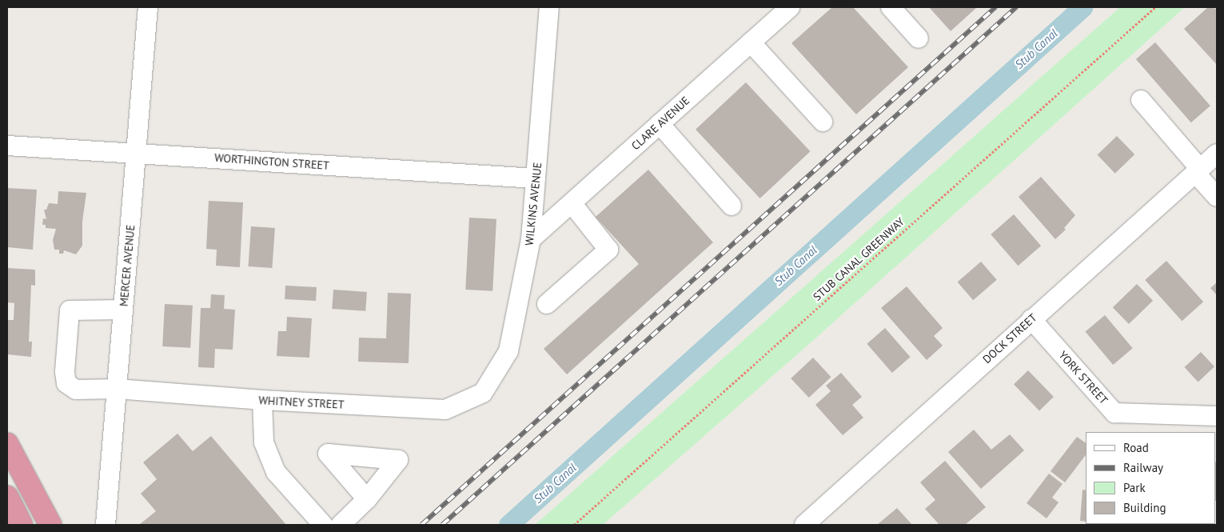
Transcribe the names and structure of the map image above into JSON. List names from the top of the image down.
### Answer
{
  "streets": {
    "street": [
      "CLARE AVENUE",
      "WORTHINGTON STREET",
      "WILKINS AVENUE",
      "MERCER AVENUE",
      "DOCK STREET",
      "YORK STREET",
      "WHITNEY STREET"
    ],
    "path": ["STUB CANAL GREENWAY"]
  },
  "crossings": [
    ["CLARE AVENUE", "WILKINS AVENUE"],
    ["WORTHINGTON STREET", "WILKINS AVENUE"],
    ["WORTHINGTON STREET", "MERCER AVENUE"],
    ["WILKINS AVENUE", "WHITNEY STREET"],
    ["MERCER AVENUE", "WHITNEY STREET"],
    ["DOCK STREET", "YORK STREET"]
  ],
  "water": ["Stub Canal"],
  "legend": [
    "Road",
    "Railway",
    "Park",
    "Building"
  ]
}
